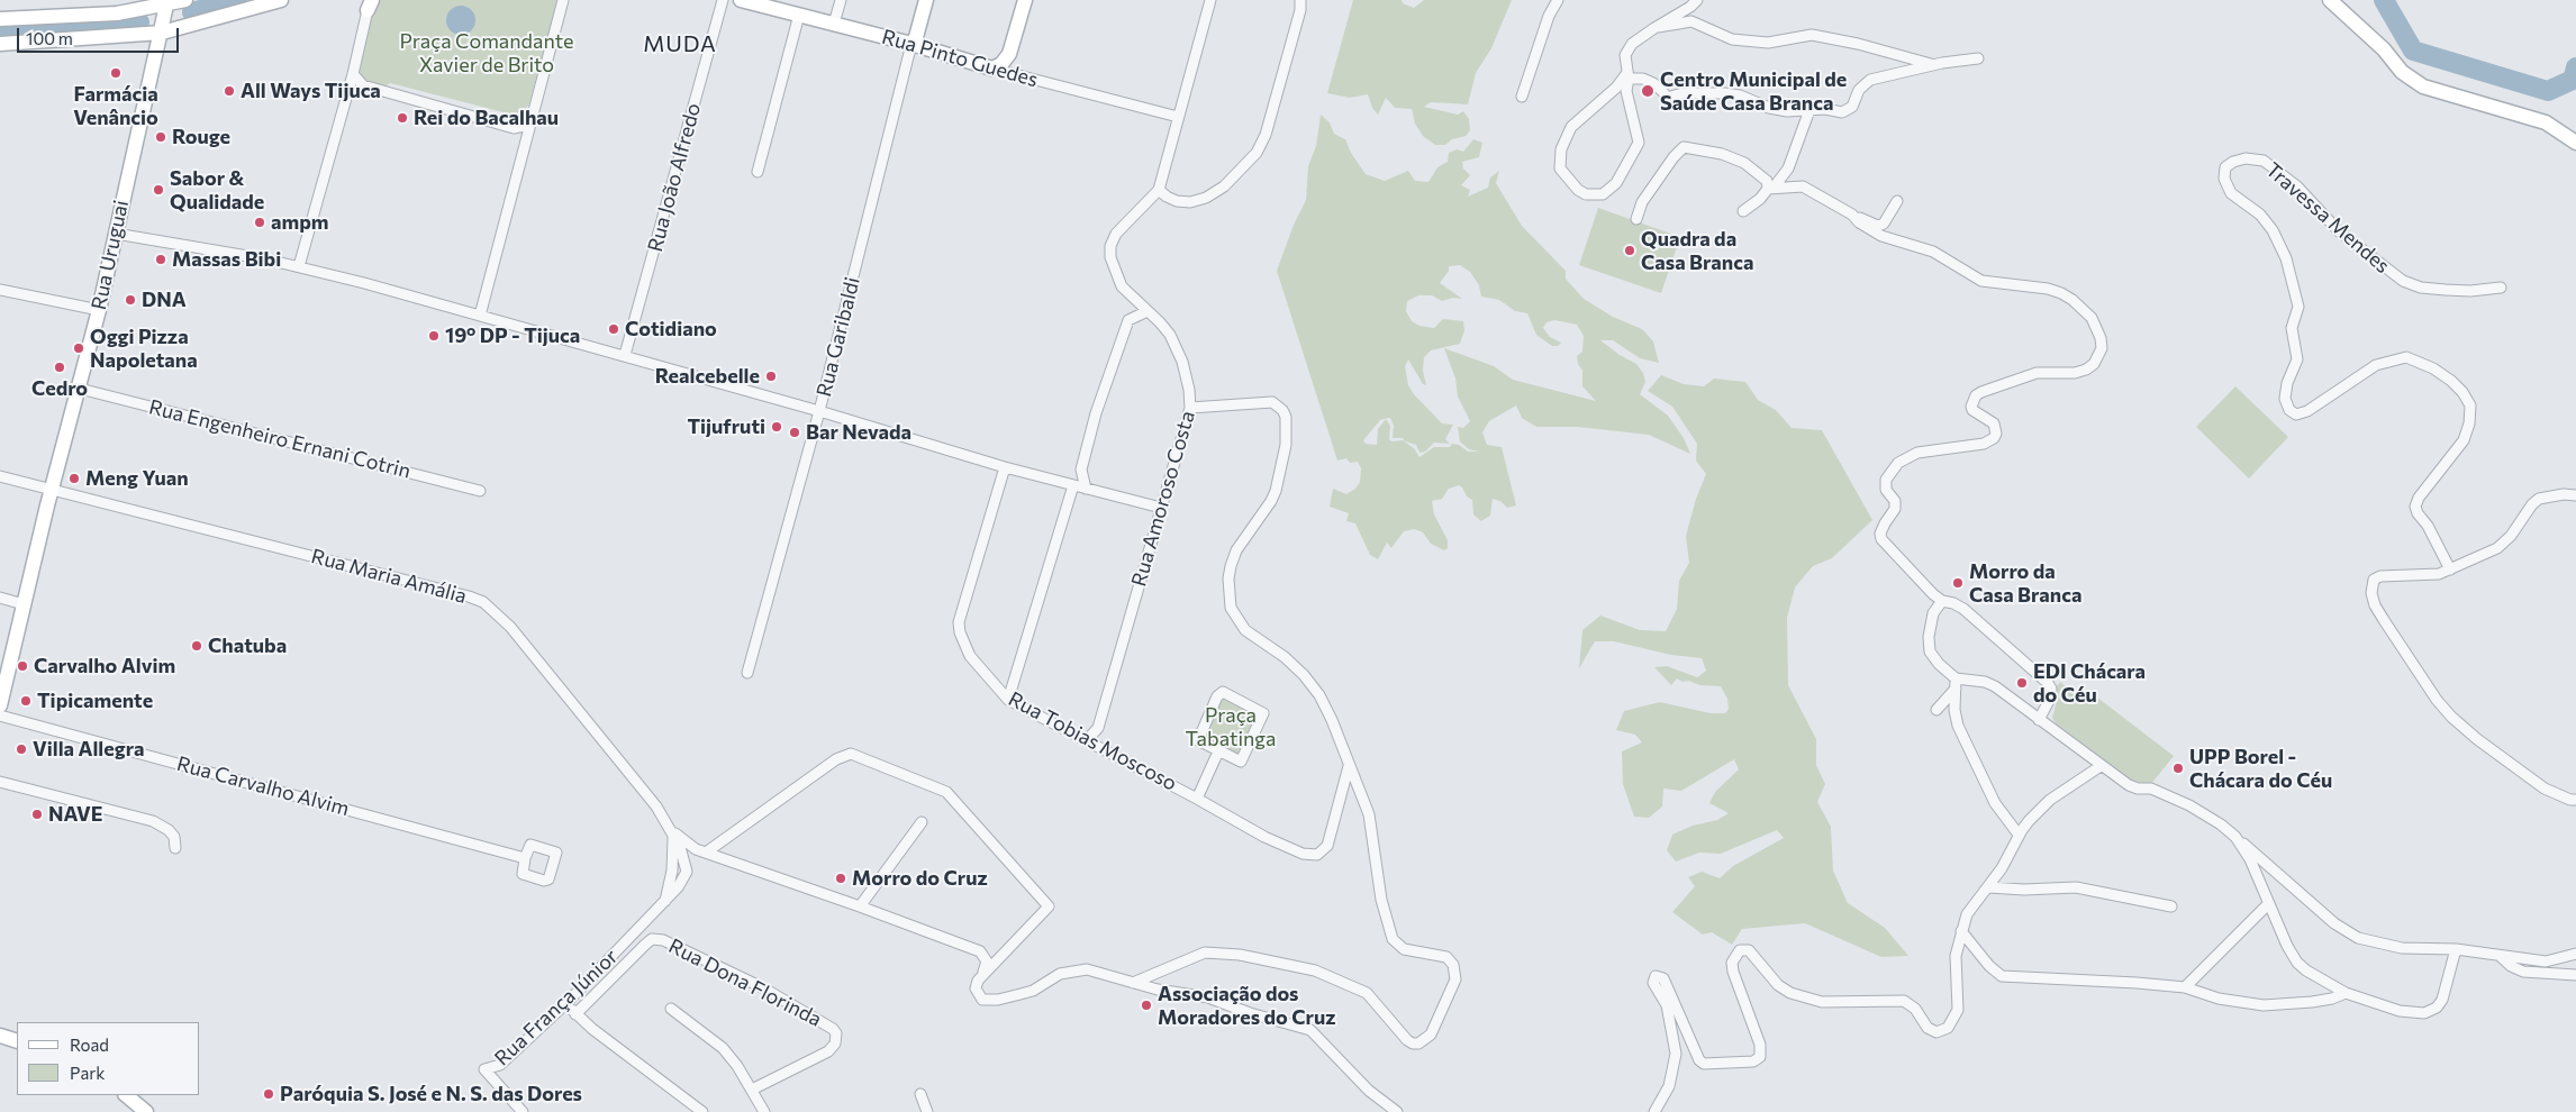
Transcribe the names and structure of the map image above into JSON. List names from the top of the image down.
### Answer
{
  "streets": {
    "main road": ["Rua Pinto Guedes", "Rua Uruguai", "Rua Garibaldi"],
    "street": [
      "Rua João Alfredo",
      "Travessa Mendes",
      "Rua Engenheiro Ernani Cotrin",
      "Rua Amoroso Costa",
      "Rua Maria Amália",
      "Rua Tobias Moscoso",
      "Rua Carvalho Alvim",
      "Rua Dona Florinda",
      "Rua França Júnior"
    ]
  },
  "crossings": [
    ["Rua Pinto Guedes", "Rua Garibaldi"],
    ["Rua Uruguai", "Rua Engenheiro Ernani Cotrin"],
    ["Rua Uruguai", "Rua Maria Amália"],
    ["Rua Amoroso Costa", "Rua Tobias Moscoso"],
    ["Rua Maria Amália", "Rua França Júnior"]
  ],
  "districts": ["MUDA"],
  "parks": ["Praça Comandante Xavier de Brito", "Praça Tabatinga"],
  "places": [
    "Farmácia Venâncio",
    "All Ways Tijuca",
    "Centro Municipal de Saúde Casa Branca",
    "Rei do Bacalhau",
    "Rouge",
    "Sabor & Qualidade",
    "ampm",
    "Quadra da Casa Branca",
    "Massas Bibi",
    "DNA",
    "Cotidiano",
    "19º DP - Tijuca",
    "Oggi Pizza Napoletana",
    "Cedro",
    "Realcebelle",
    "Tijufruti",
    "Bar Nevada",
    "Meng Yuan",
    "Morro da Casa Branca",
    "Chatuba",
    "Carvalho Alvim",
    "EDI Chácara do Céu",
    "Tipicamente",
    "Villa Allegra",
    "UPP Borel - Chácara do Céu",
    "NAVE",
    "Morro do Cruz",
    "Associação dos Moradores do Cruz",
    "Paróquia S. José e N. S. das Dores"
  ],
  "legend": ["Road", "Park"],
  "scale_bar": "100 m"
}
